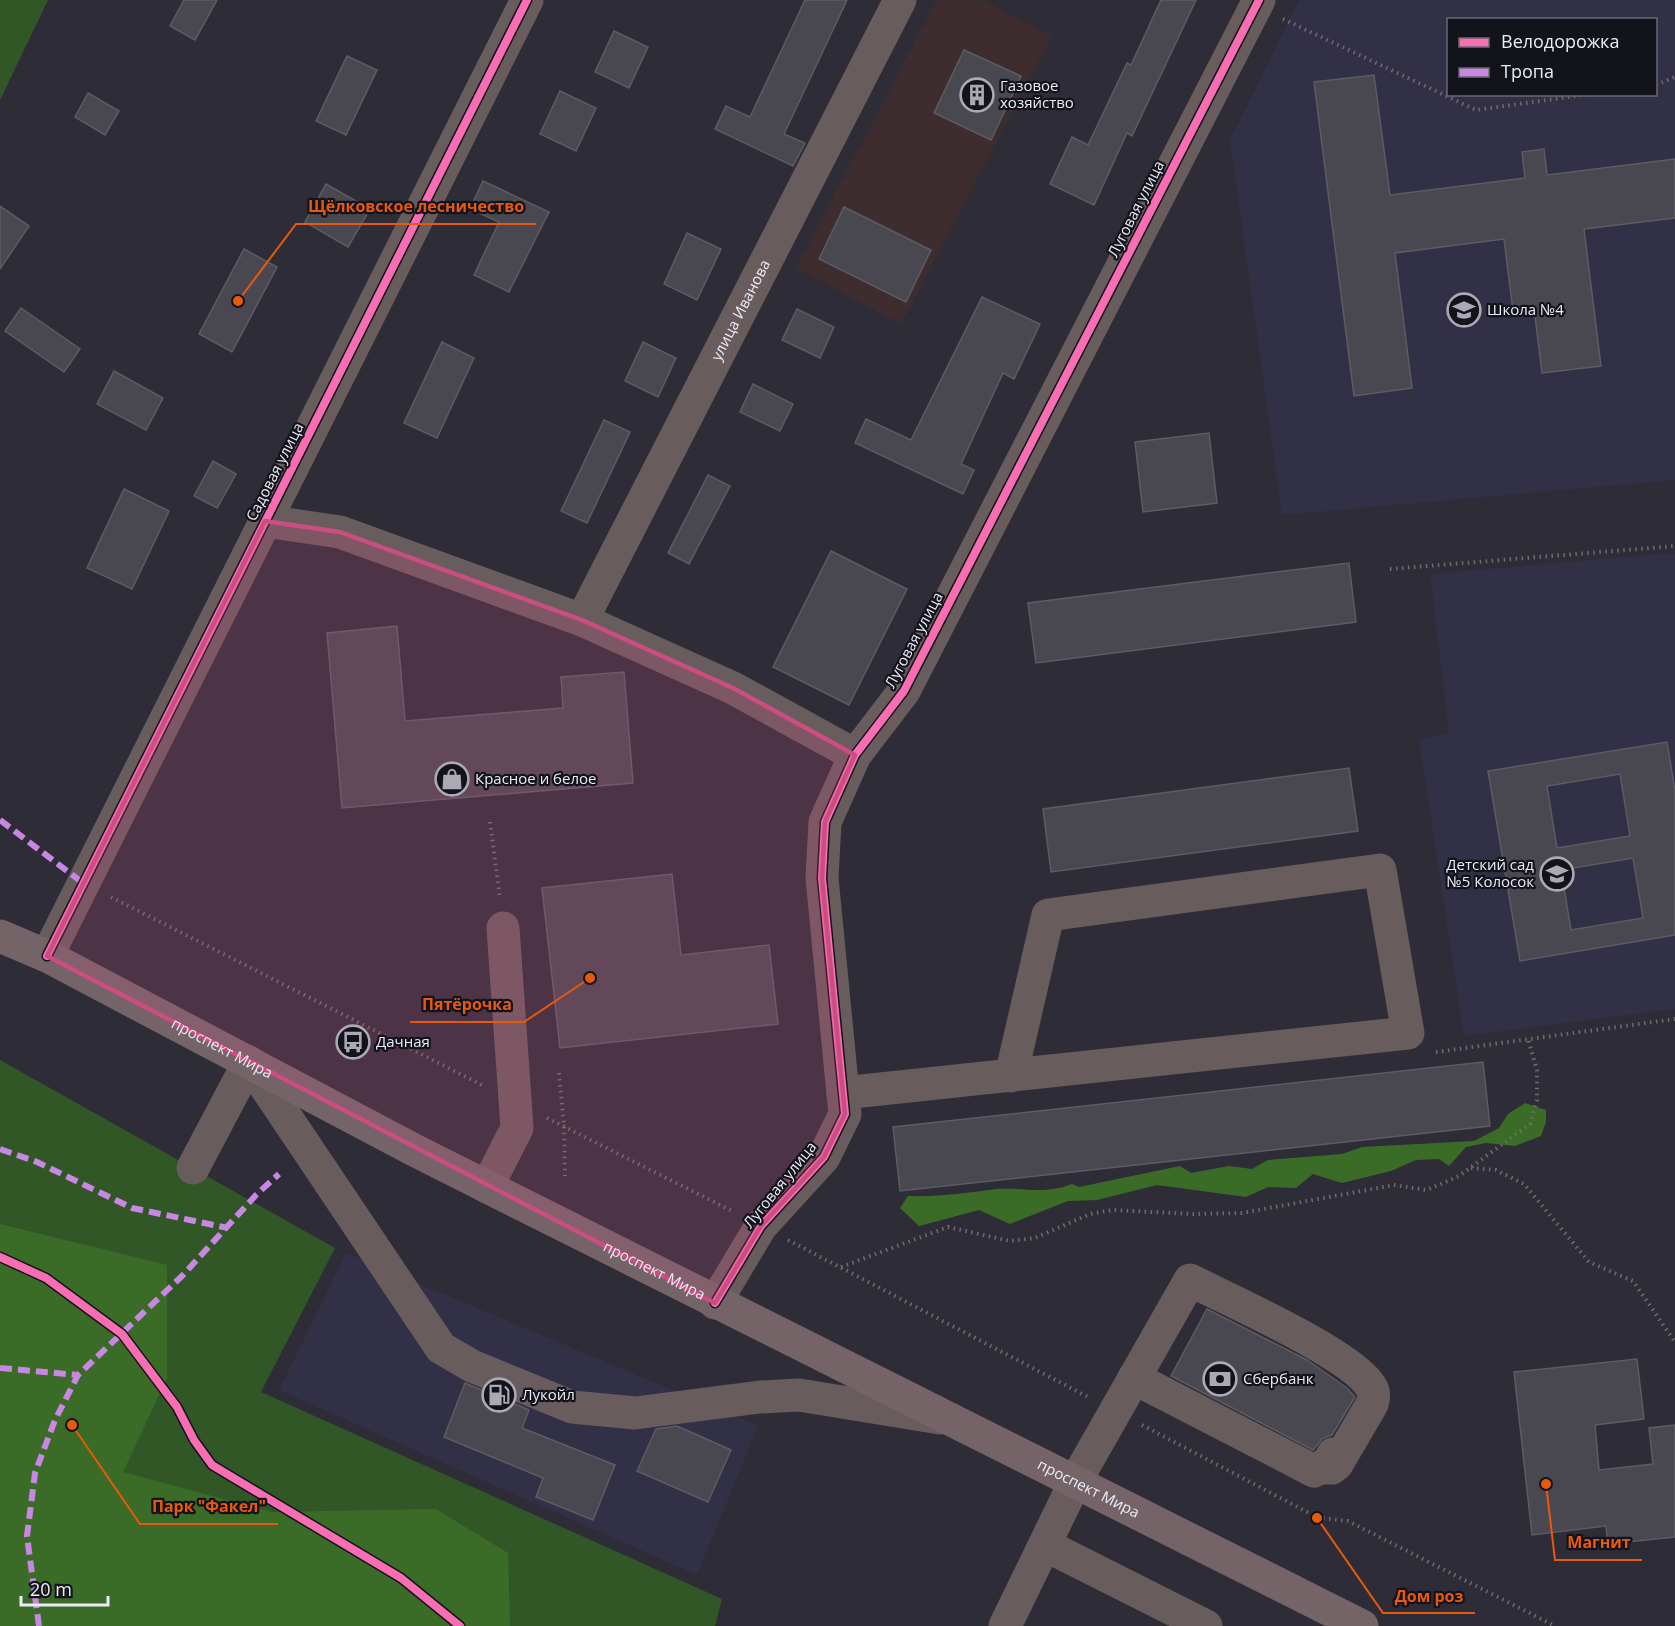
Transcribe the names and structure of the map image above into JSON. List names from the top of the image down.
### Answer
{
  "streets": {
    "main road": ["проспект Мира"],
    "street": ["Луговая улица", "улица Иванова", "Садовая улица"]
  },
  "crossings": [
    ["Луговая улица", "проспект Мира"],
    ["Садовая улица", "проспект Мира"]
  ],
  "places": {
    "building": ["Газовое хозяйство"],
    "other": [
      "Щёлковское лесничество",
      "Пятёрочка",
      "Парк \"Факел\"",
      "Магнит",
      "Дом роз"
    ],
    "school or university": ["Школа №4", "Детский сад №5 Колосок"],
    "shop": ["Красное и белое"],
    "bus stop": ["Дачная"],
    "bank": ["Сбербанк"],
    "fuel station": ["Лукойл"]
  },
  "legend": ["Велодорожка", "Тропа"],
  "scale_bar": "20 m"
}
